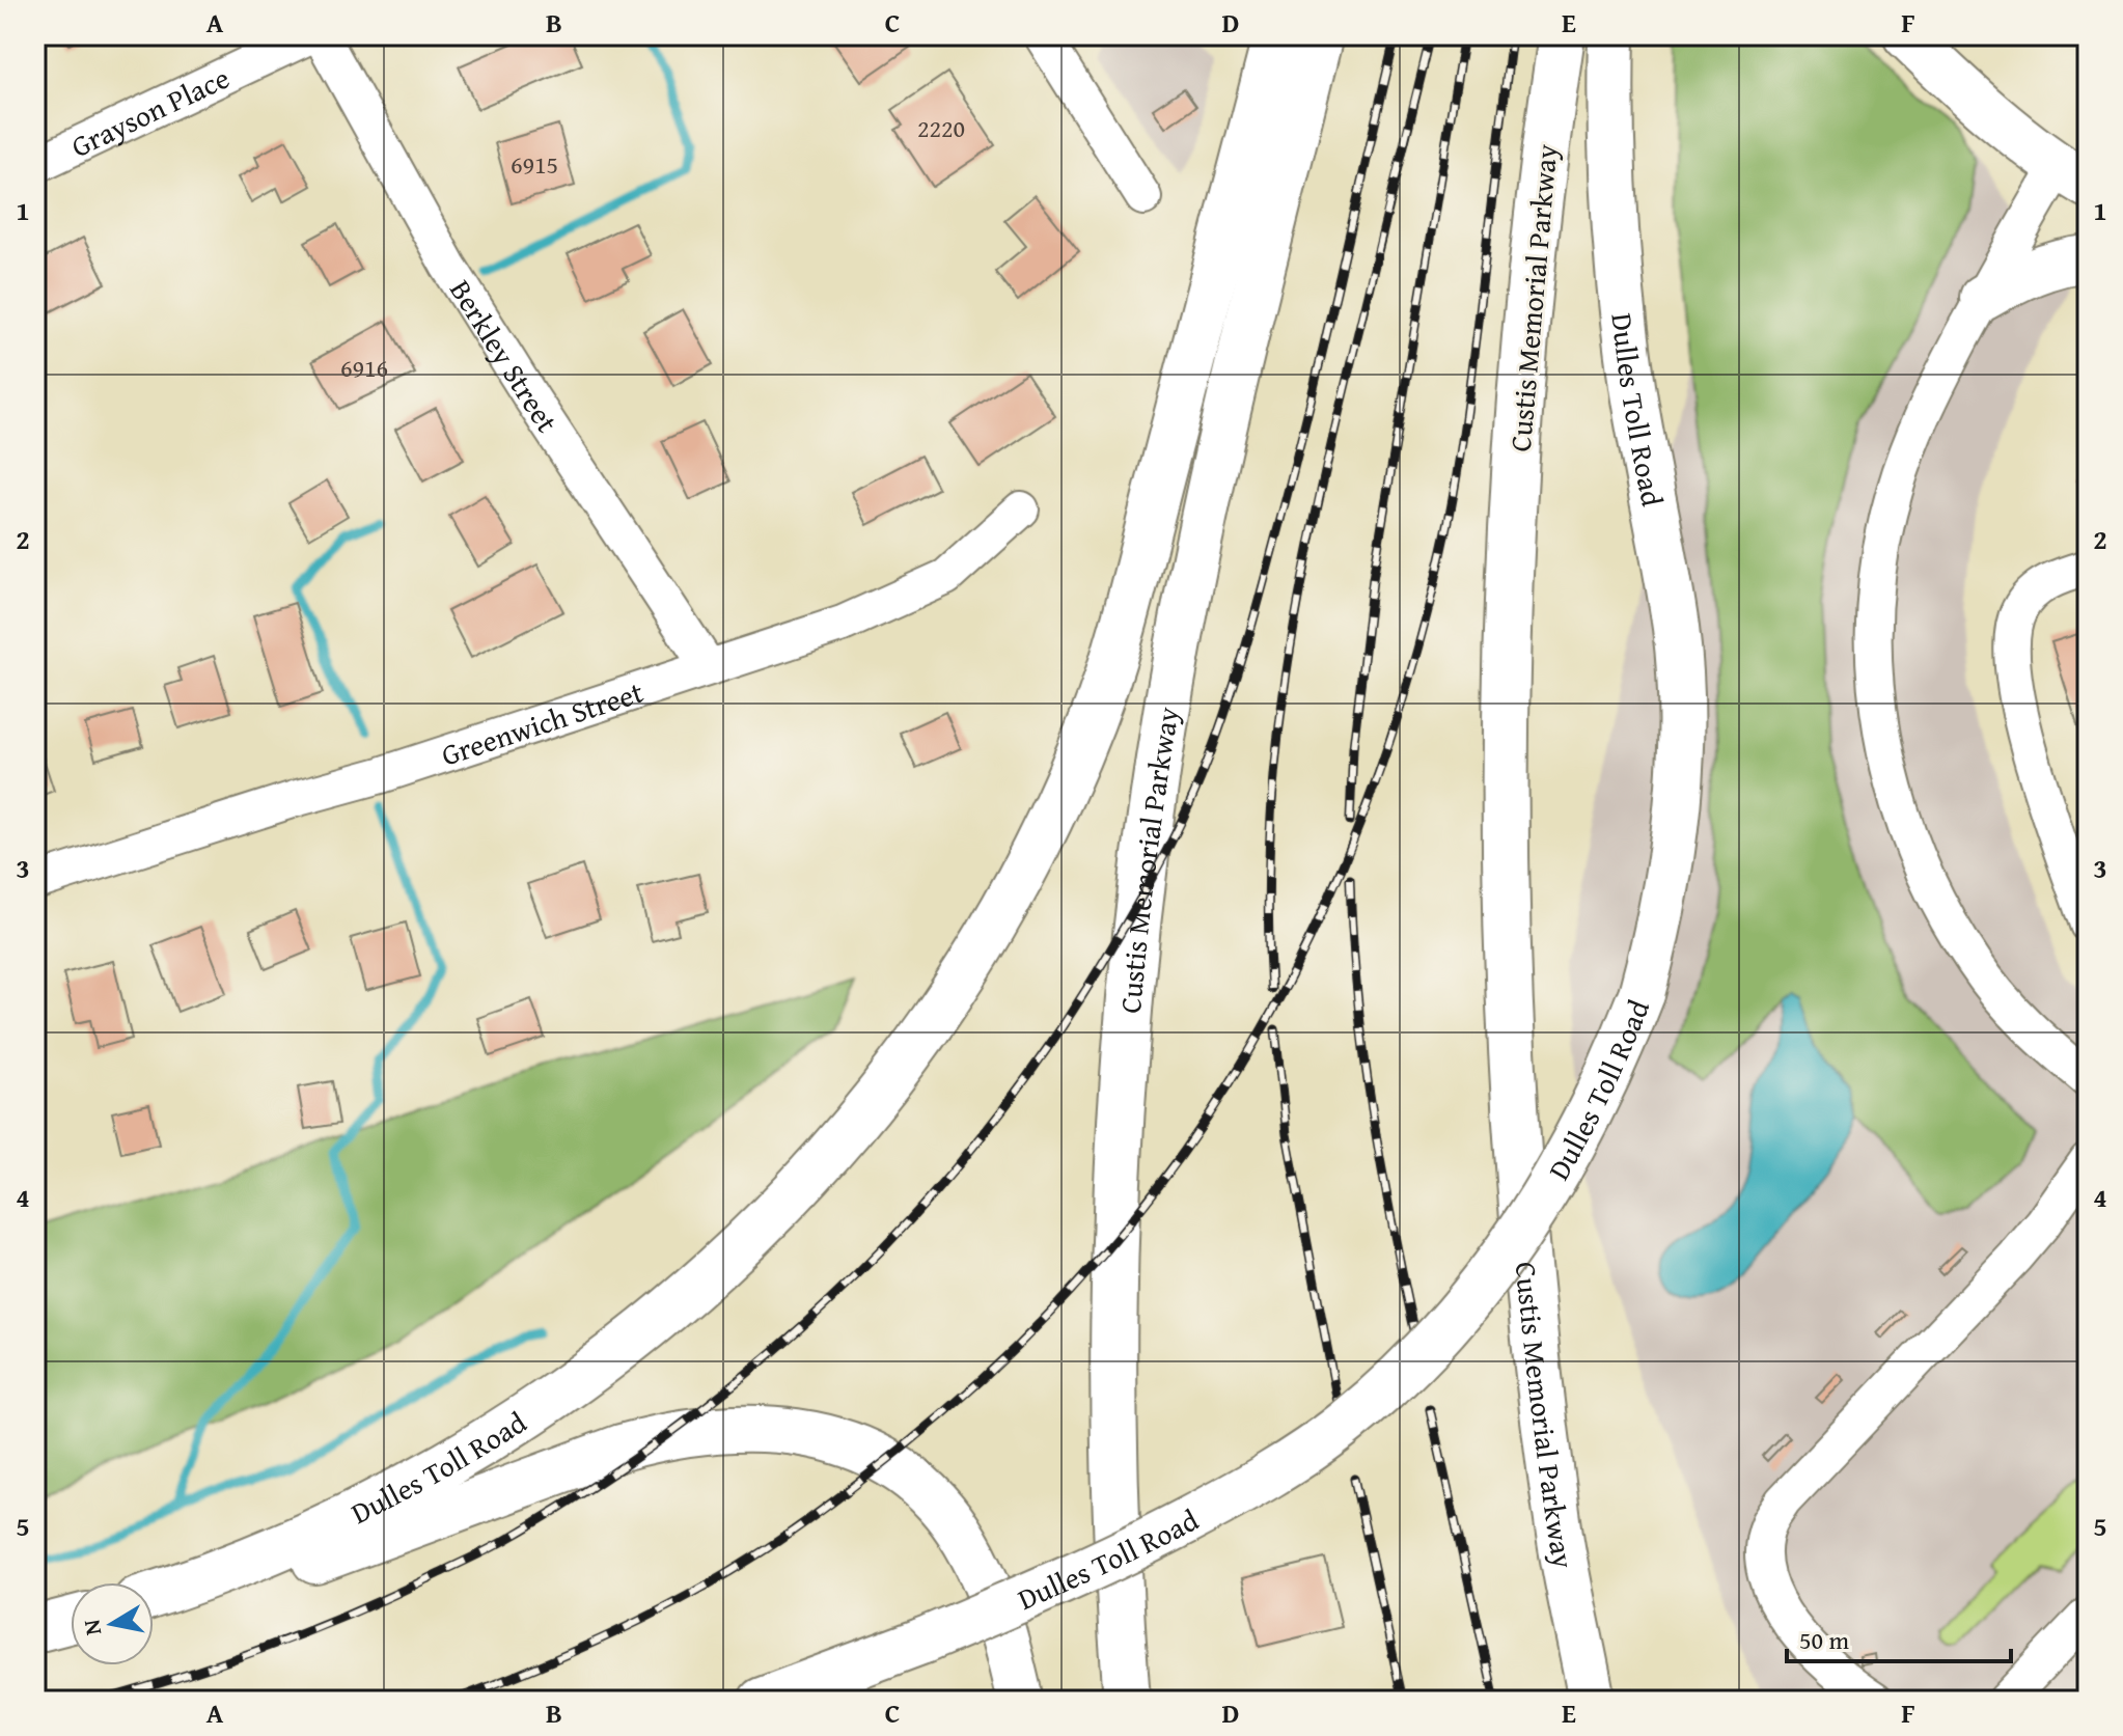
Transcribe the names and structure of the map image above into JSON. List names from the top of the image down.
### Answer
{
  "streets": {
    "main road": ["Custis Memorial Parkway", "Dulles Toll Road"],
    "street": ["Grayson Place", "Berkley Street", "Greenwich Street"]
  },
  "crossings": [
    ["Berkley Street", "Greenwich Street"]
  ],
  "house_numbers": ["2220", "6915", "6916"],
  "scale_bar": "50 m",
  "north": "left",
  "grid": {
    "columns": [
      "A",
      "B",
      "C",
      "D",
      "E",
      "F"
    ],
    "rows": [
      "1",
      "2",
      "3",
      "4",
      "5"
    ]
  }
}
